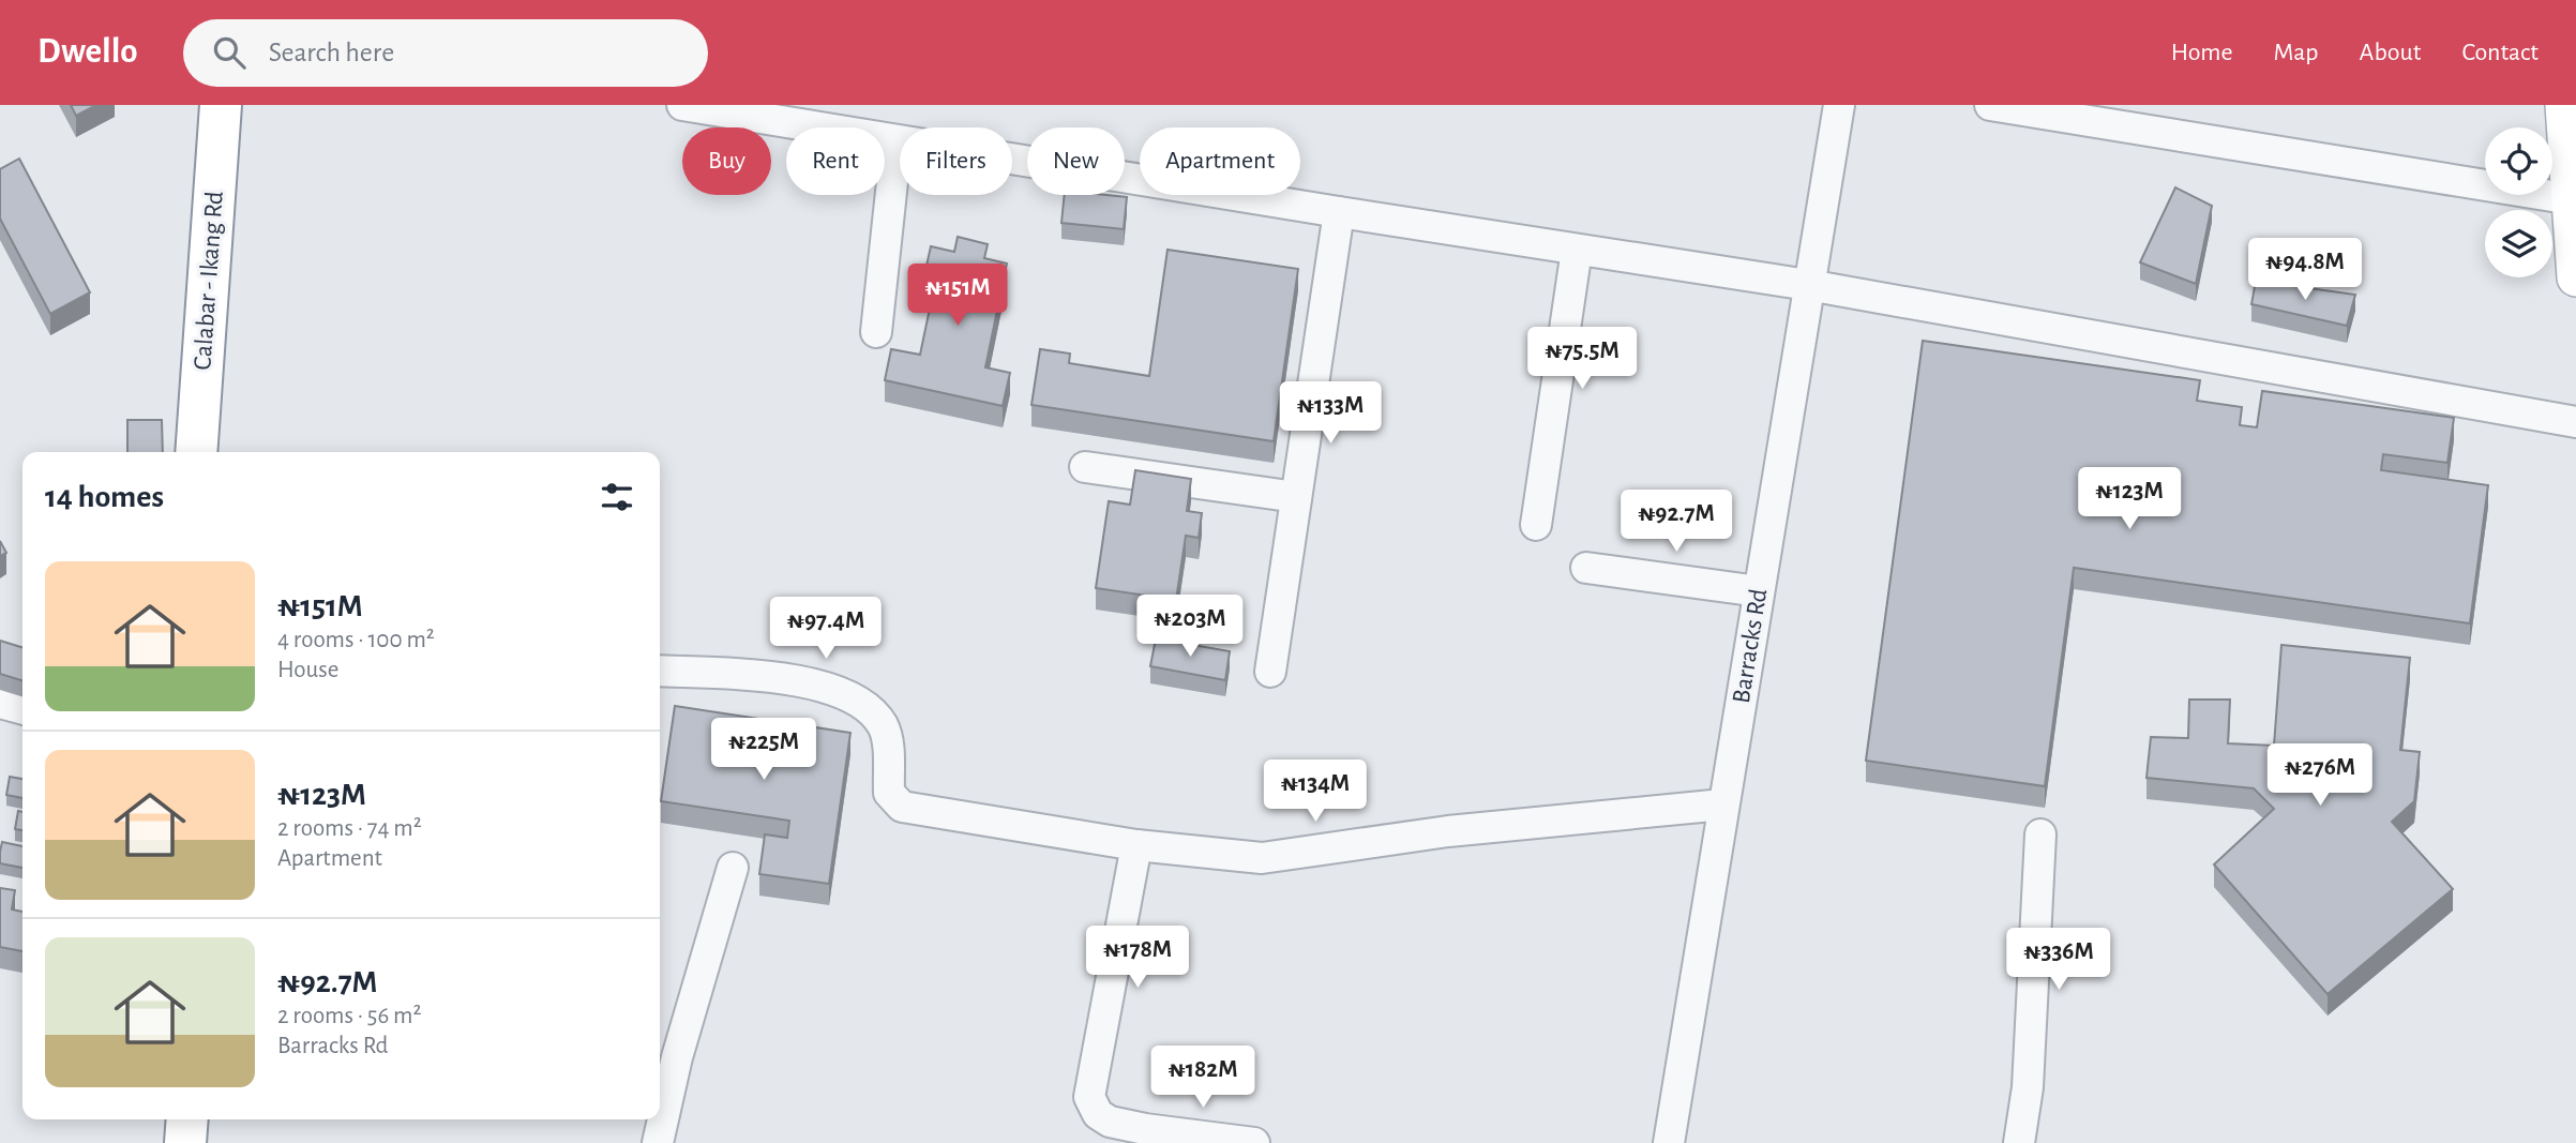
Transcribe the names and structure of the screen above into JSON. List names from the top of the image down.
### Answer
{
  "streets": {
    "highway": ["Calabar - Ikang Rd"],
    "street": ["Barracks Rd"]
  },
  "page": {
    "header": "Dwello",
    "search": "Search here",
    "nav": [
      "Home",
      "Map",
      "About",
      "Contact"
    ],
    "chip": [
      "Buy",
      "Rent",
      "Filters",
      "New",
      "Apartment"
    ],
    "price": [
      "₦94.8M",
      "₦151M",
      "₦75.5M",
      "₦133M",
      "₦123M",
      "₦92.7M",
      "₦203M",
      "₦97.4M",
      "₦225M",
      "₦276M",
      "₦134M",
      "₦178M",
      "₦336M",
      "₦182M"
    ],
    "heading": "14 homes",
    "list": [
      {
        "name": "₦151M",
        "note": "4 rooms · 100 m² · House"
      },
      {
        "name": "₦123M",
        "note": "2 rooms · 74 m² · Apartment"
      },
      {
        "name": "₦92.7M",
        "note": "2 rooms · 56 m² · Barracks Rd"
      }
    ]
  }
}
